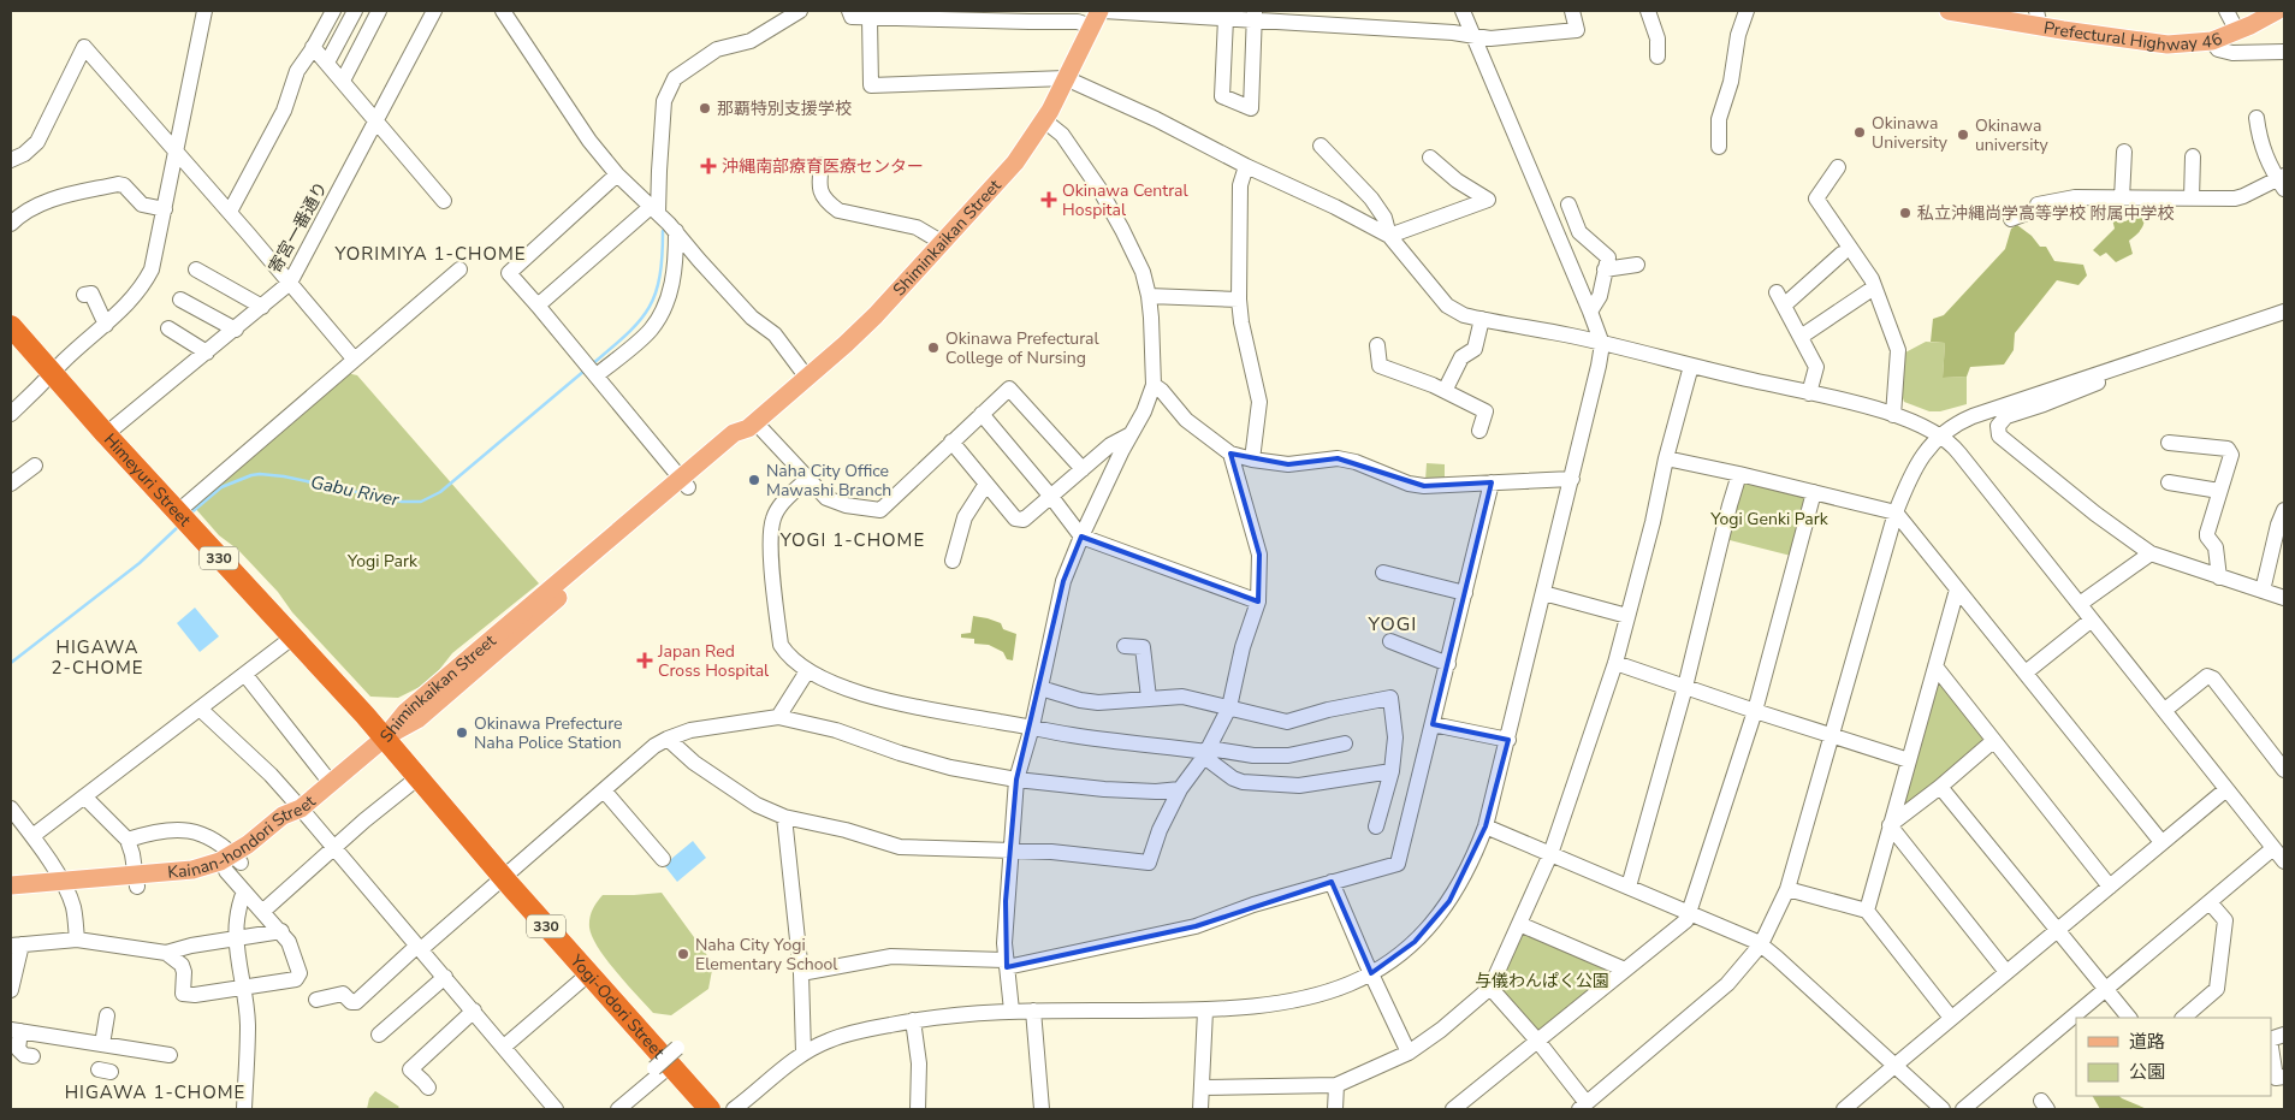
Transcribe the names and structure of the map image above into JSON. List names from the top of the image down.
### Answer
{
  "streets": {
    "highway": ["Himeyuri Street", "330", "Yogi-Odori Street"],
    "main road": ["Prefectural Highway 46", "Shiminkaikan Street", "Kainan-hondori Street"],
    "street": ["寄宮一番通り"]
  },
  "crossings": [
    ["寄宮一番通り", "Himeyuri Street"],
    ["Shiminkaikan Street", "Himeyuri Street"],
    ["Shiminkaikan Street", "Kainan-hondori Street"],
    ["Shiminkaikan Street", "Yogi-Odori Street"],
    ["Himeyuri Street", "Kainan-hondori Street"],
    ["Himeyuri Street", "Yogi-Odori Street"],
    ["Kainan-hondori Street", "Yogi-Odori Street"]
  ],
  "districts": [
    "YORIMIYA 1-CHOME",
    "YOGI 1-CHOME",
    "YOGI",
    "HIGAWA 2-CHOME",
    "HIGAWA 1-CHOME"
  ],
  "water": ["Gabu River"],
  "parks": ["Yogi Genki Park", "Yogi Park", "与儀わんぱく公園"],
  "places": {
    "other": [
      "那覇特別支援学校",
      "Okinawa University",
      "Okinawa university",
      "私立沖縄尚学高等学校 附属中学校",
      "Okinawa Prefectural College of Nursing",
      "Naha City Office Mawashi Branch",
      "Okinawa Prefecture Naha Police Station",
      "Naha City Yogi Elementary School"
    ],
    "health": ["沖縄南部療育医療センター", "Okinawa Central Hospital", "Japan Red Cross Hospital"]
  },
  "legend": ["道路", "公園"]
}
